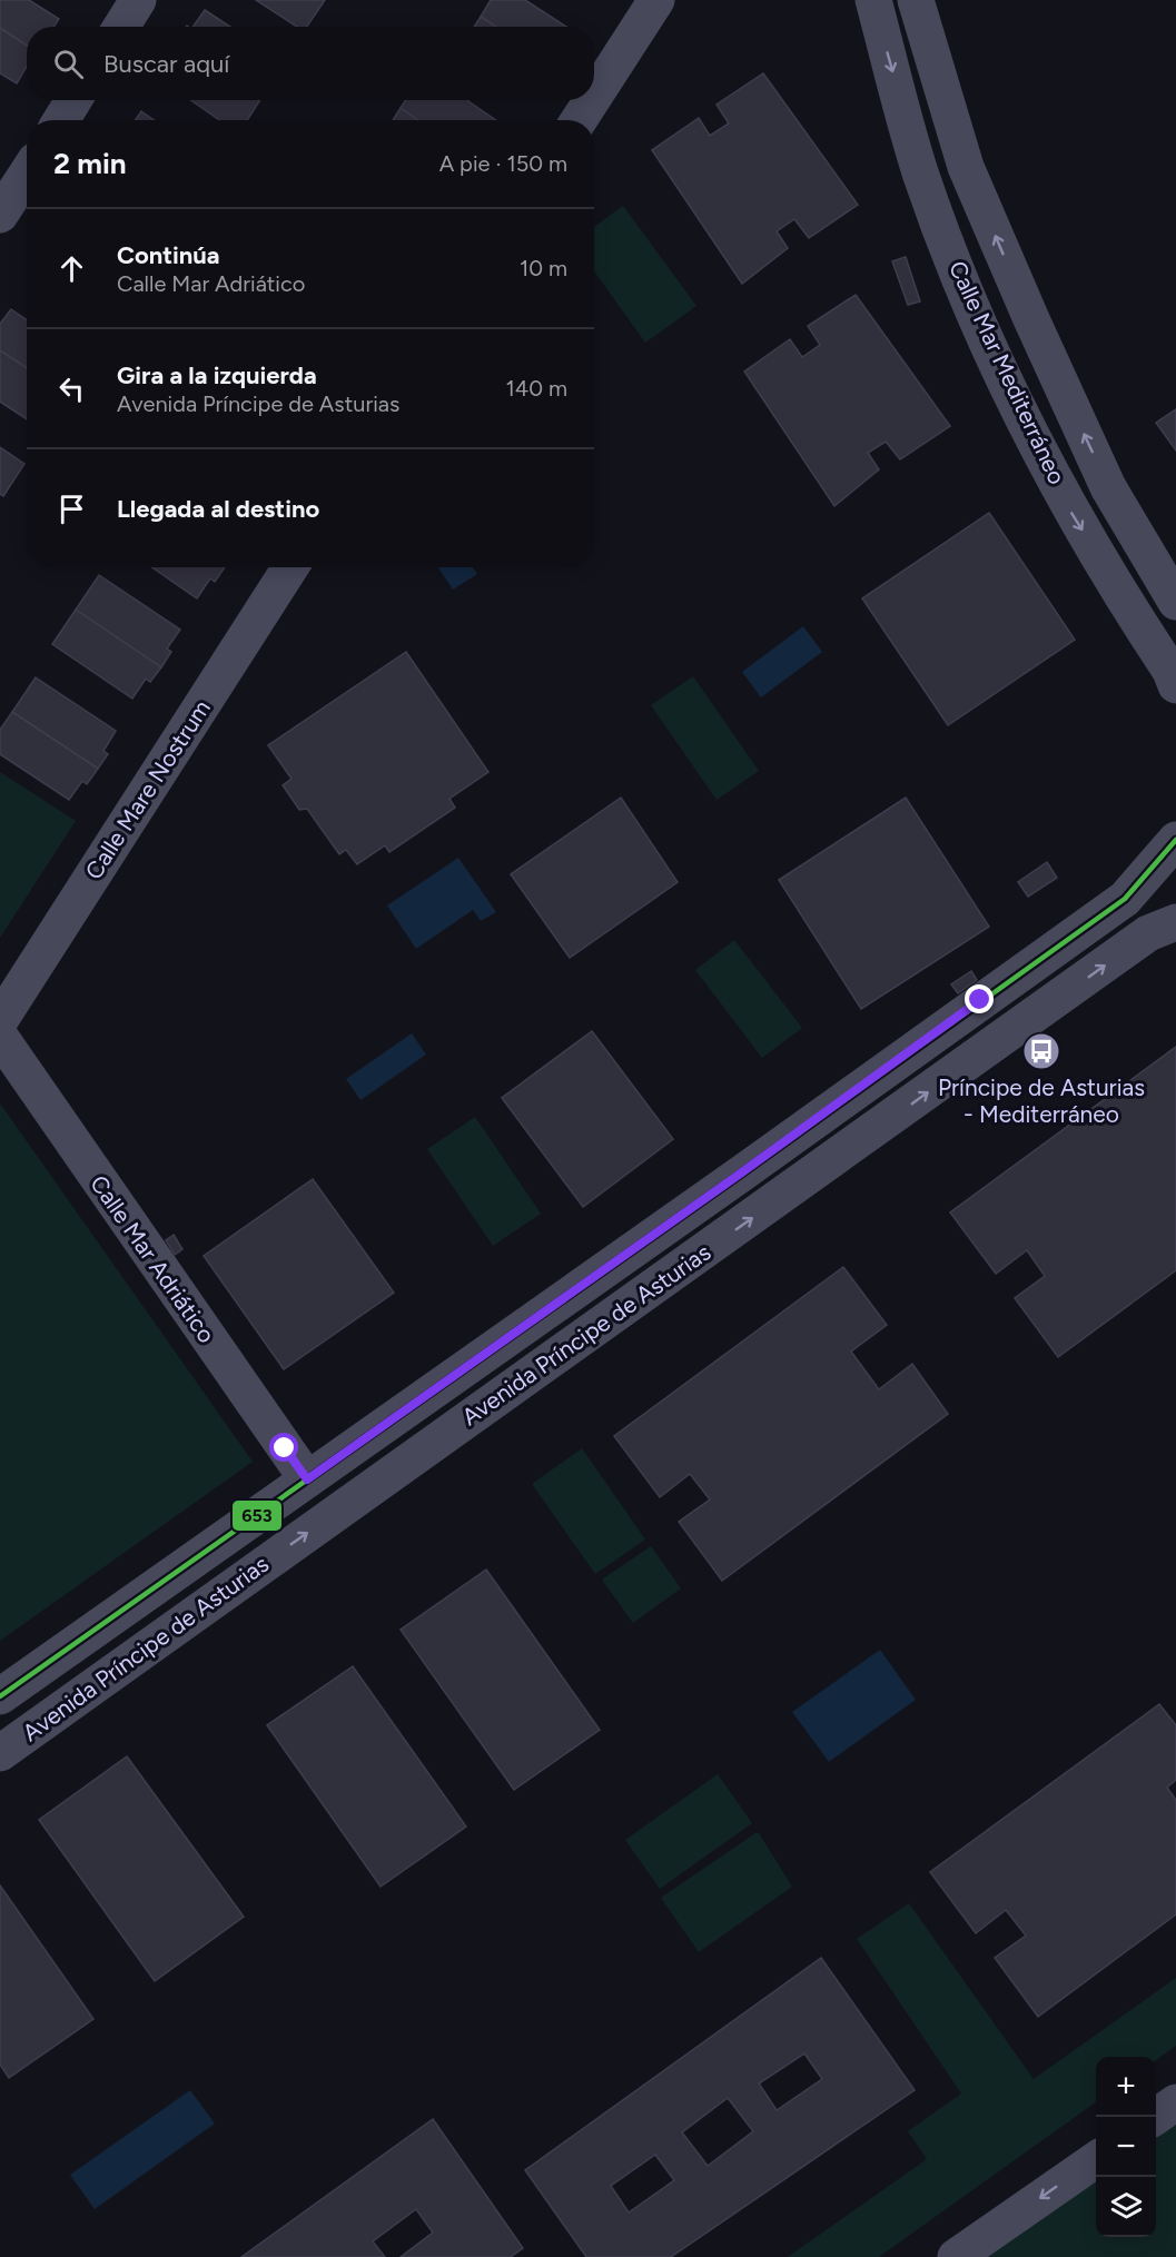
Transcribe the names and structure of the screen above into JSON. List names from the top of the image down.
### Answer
{
  "streets": {
    "street": [
      "Calle Mar Mediterráneo",
      "Calle Mare Nostrum",
      "Calle Mar Adriático",
      "Avenida Príncipe de Asturias"
    ]
  },
  "crossings": [
    ["Calle Mar Adriático", "Avenida Príncipe de Asturias"]
  ],
  "places": {
    "bus stop": ["Príncipe de Asturias - Mediterráneo"]
  },
  "lines": ["transit line 653"],
  "page": {
    "search": "Buscar aquí",
    "heading": ["2 min", "A pie · 150 m"],
    "list": [
      ["Continúa", "Calle Mar Adriático", "10 m"],
      ["Gira a la izquierda", "Avenida Príncipe de Asturias", "140 m"],
      "Llegada al destino"
    ],
    "map_buttons": ["+", "−"]
  }
}
